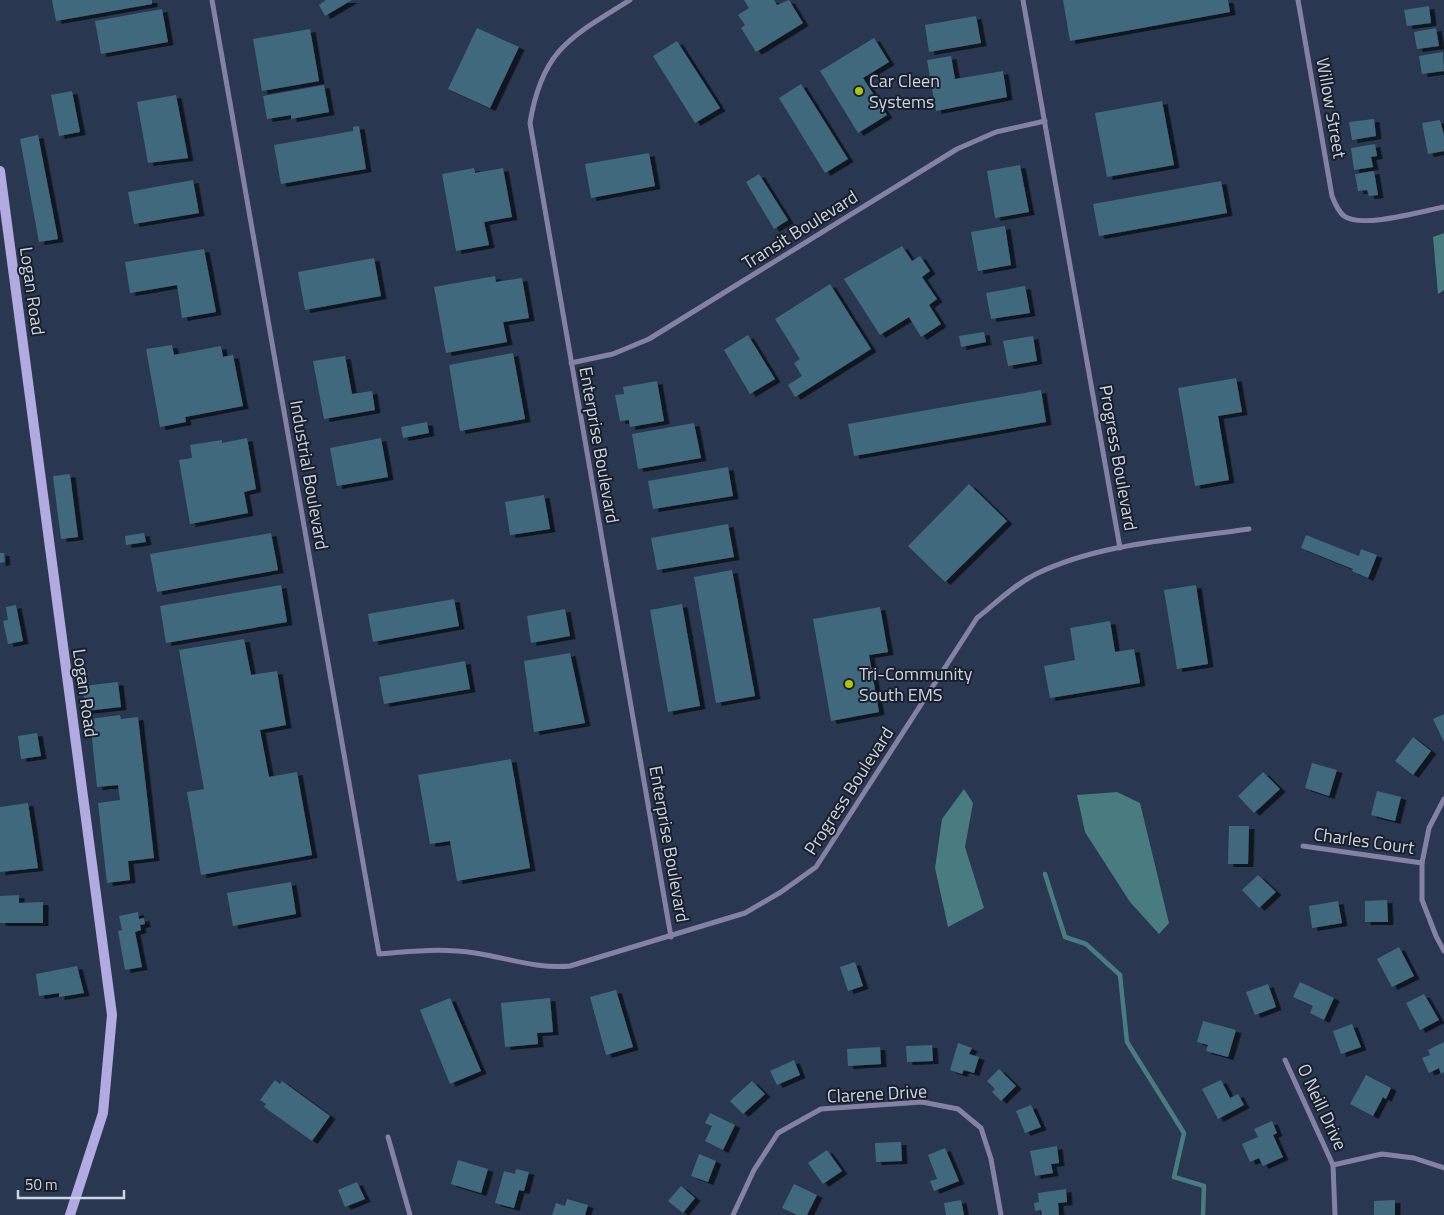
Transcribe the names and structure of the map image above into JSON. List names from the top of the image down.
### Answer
{
  "streets": {
    "street": [
      "Willow Street",
      "Transit Boulevard",
      "Logan Road",
      "Enterprise Boulevard",
      "Progress Boulevard",
      "Industrial Boulevard",
      "Charles Court",
      "Clarene Drive",
      "O Neill Drive"
    ]
  },
  "crossings": [
    ["Transit Boulevard", "Enterprise Boulevard"],
    ["Transit Boulevard", "Progress Boulevard"],
    ["Enterprise Boulevard", "Progress Boulevard"],
    ["Progress Boulevard", "Industrial Boulevard"]
  ],
  "places": ["Car Cleen Systems", "Tri-Community South EMS"],
  "scale_bar": "50 m"
}
